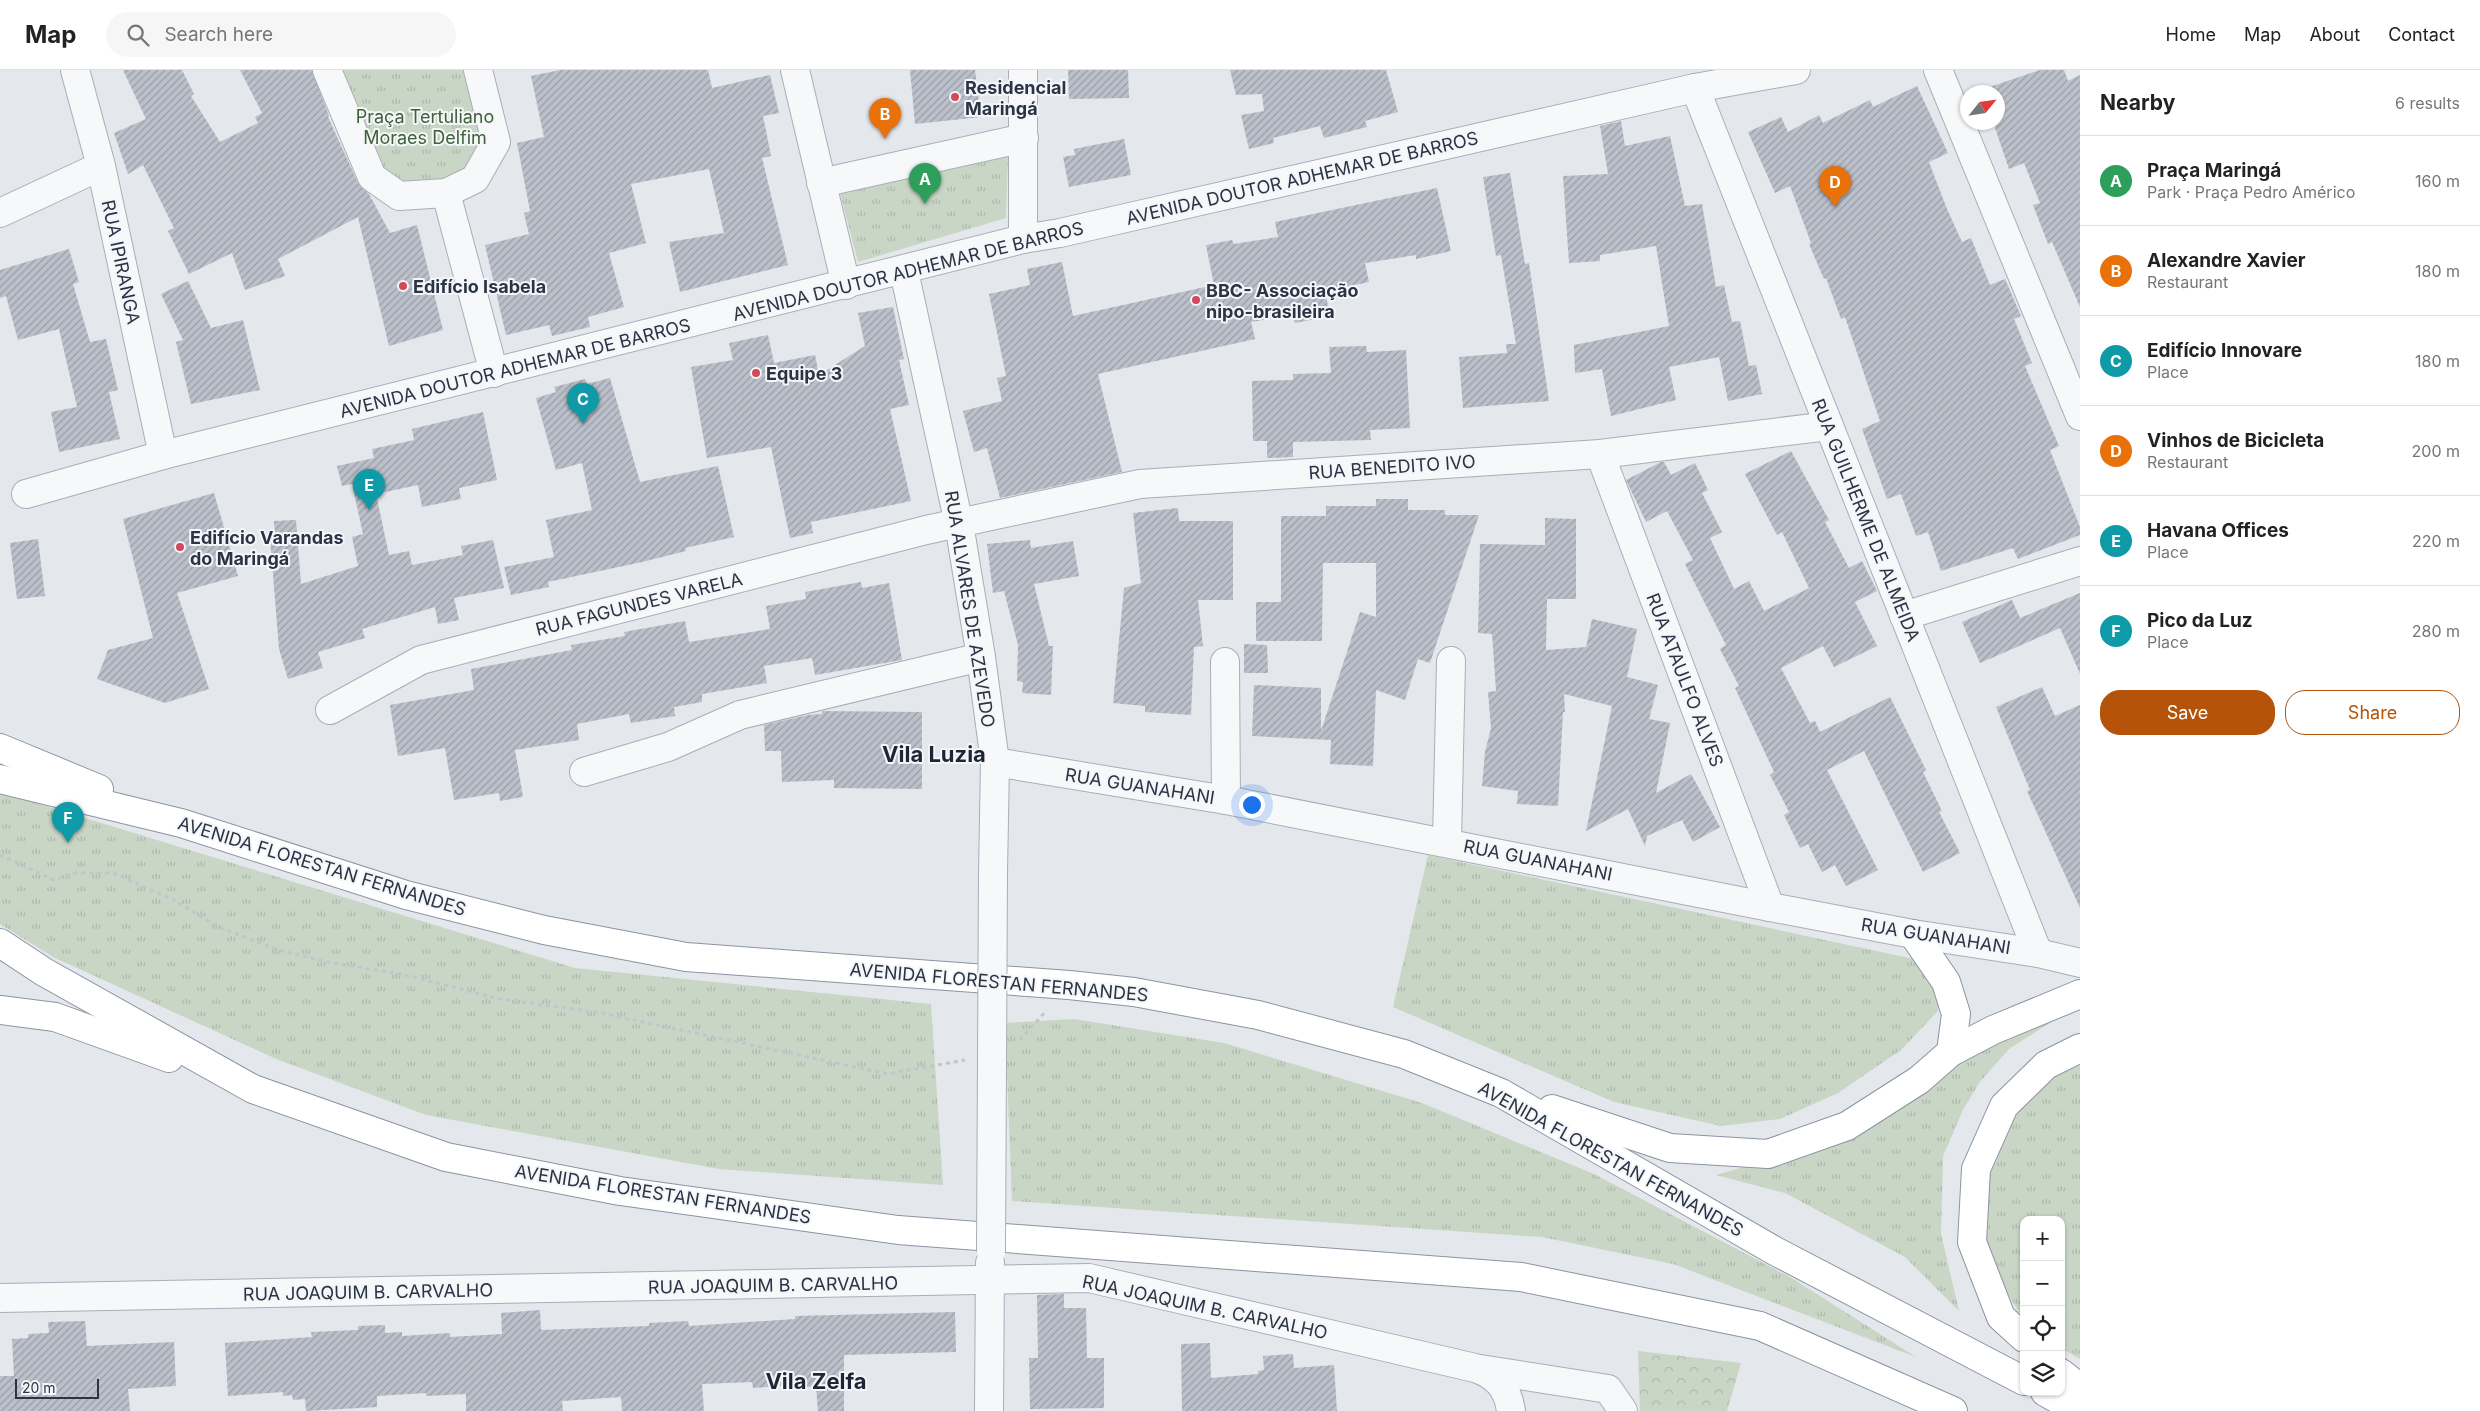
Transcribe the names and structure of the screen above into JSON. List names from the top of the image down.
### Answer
{
  "streets": {
    "highway": ["AVENIDA FLORESTAN FERNANDES"],
    "street": [
      "AVENIDA DOUTOR ADHEMAR DE BARROS",
      "RUA IPIRANGA",
      "RUA BENEDITO IVO",
      "RUA GUILHERME DE ALMEIDA",
      "RUA FAGUNDES VARELA",
      "RUA ALVARES DE AZEVEDO",
      "RUA ATAULFO ALVES",
      "RUA GUANAHANI",
      "RUA JOAQUIM B. CARVALHO"
    ]
  },
  "crossings": [
    ["AVENIDA DOUTOR ADHEMAR DE BARROS", "RUA IPIRANGA"],
    ["AVENIDA DOUTOR ADHEMAR DE BARROS", "RUA GUILHERME DE ALMEIDA"],
    ["AVENIDA DOUTOR ADHEMAR DE BARROS", "RUA ALVARES DE AZEVEDO"],
    ["RUA BENEDITO IVO", "RUA GUILHERME DE ALMEIDA"],
    ["RUA BENEDITO IVO", "RUA FAGUNDES VARELA"],
    ["RUA BENEDITO IVO", "RUA ALVARES DE AZEVEDO"],
    ["RUA BENEDITO IVO", "RUA ATAULFO ALVES"],
    ["RUA GUILHERME DE ALMEIDA", "RUA GUANAHANI"],
    ["RUA FAGUNDES VARELA", "RUA ALVARES DE AZEVEDO"],
    ["RUA ALVARES DE AZEVEDO", "RUA GUANAHANI"],
    ["RUA ALVARES DE AZEVEDO", "RUA JOAQUIM B. CARVALHO"],
    ["RUA ATAULFO ALVES", "RUA GUANAHANI"]
  ],
  "districts": ["Vila Luzia", "Vila Zelfa"],
  "parks": ["Praça Tertuliano Moraes Delfim"],
  "places": [
    "Residencial Maringá",
    "Edifício Isabela",
    "BBC- Associação nipo-brasileira",
    "Equipe 3",
    "Edifício Varandas do Maringá"
  ],
  "scale_bar": "20 m",
  "north": "top right",
  "page": {
    "header": "Map",
    "search": "Search here",
    "nav": [
      "Home",
      "Map",
      "About",
      "Contact"
    ],
    "heading": ["Nearby", "6 results"],
    "pins": [
      "B",
      "A",
      "D",
      "C",
      "E",
      "F"
    ],
    "list": [
      {
        "mark": "A",
        "name": "Praça Maringá",
        "note": "Park · Praça Pedro Américo",
        "value": "160 m"
      },
      {
        "mark": "B",
        "name": "Alexandre Xavier",
        "note": "Restaurant",
        "value": "180 m"
      },
      {
        "mark": "C",
        "name": "Edifício Innovare",
        "note": "Place",
        "value": "180 m"
      },
      {
        "mark": "D",
        "name": "Vinhos de Bicicleta",
        "note": "Restaurant",
        "value": "200 m"
      },
      {
        "mark": "E",
        "name": "Havana Offices",
        "note": "Place",
        "value": "220 m"
      },
      {
        "mark": "F",
        "name": "Pico da Luz",
        "note": "Place",
        "value": "280 m"
      }
    ],
    "buttons": ["Save", "Share"],
    "map_buttons": ["+", "−"],
    "scale": "20 m"
  }
}
